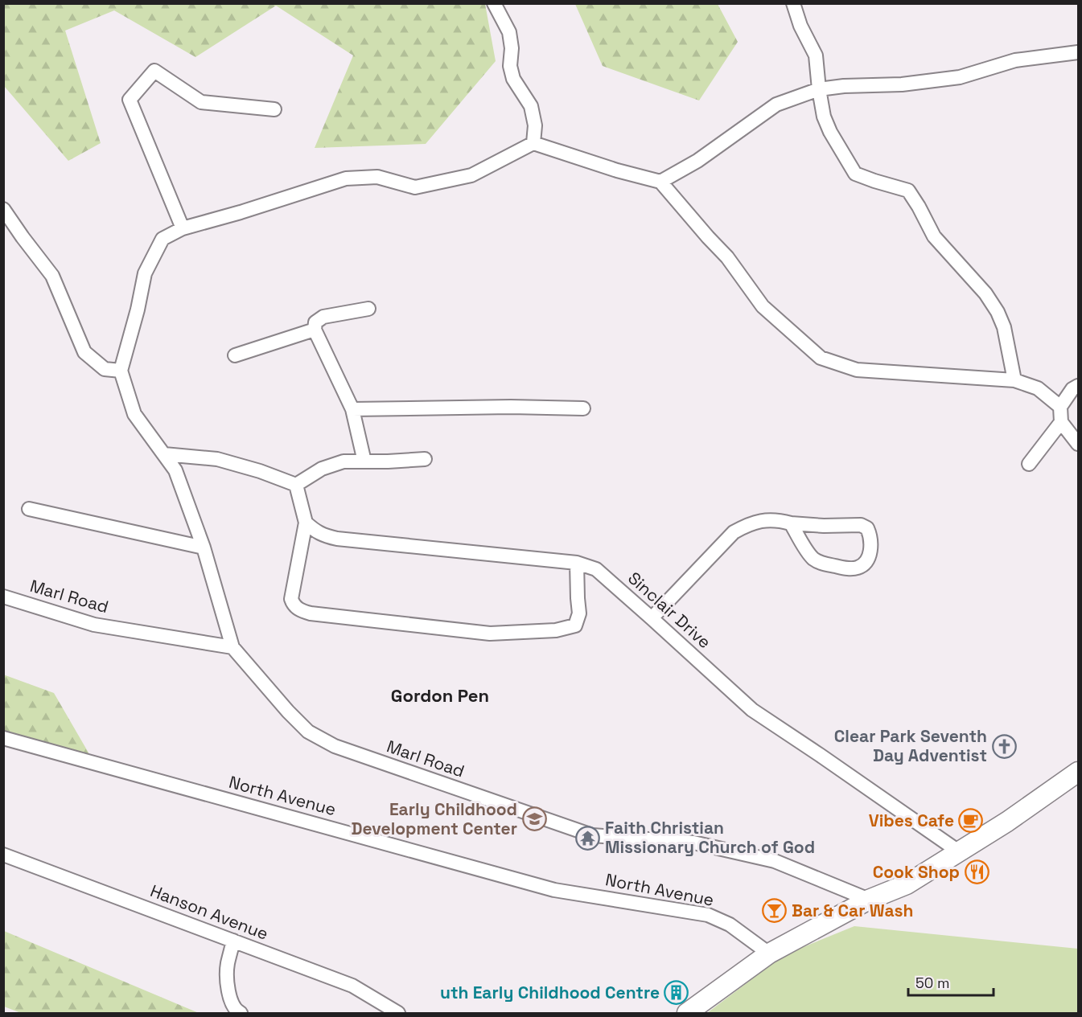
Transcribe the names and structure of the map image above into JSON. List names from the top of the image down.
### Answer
{
  "streets": {
    "street": [
      "Marl Road",
      "Sinclair Drive",
      "North Avenue",
      "Hanson Avenue"
    ]
  },
  "districts": ["Gordon Pen"],
  "places": {
    "church": ["Clear Park Seventh Day Adventist"],
    "school or university": ["Early Childhood Development Center"],
    "cafe": ["Vibes Cafe"],
    "temple": ["Faith Christian Missionary Church of God"],
    "restaurant": ["Cook Shop"],
    "bar": ["Bar & Car Wash"],
    "building": ["uth Early Childhood Centre"]
  },
  "scale_bar": "50 m"
}
